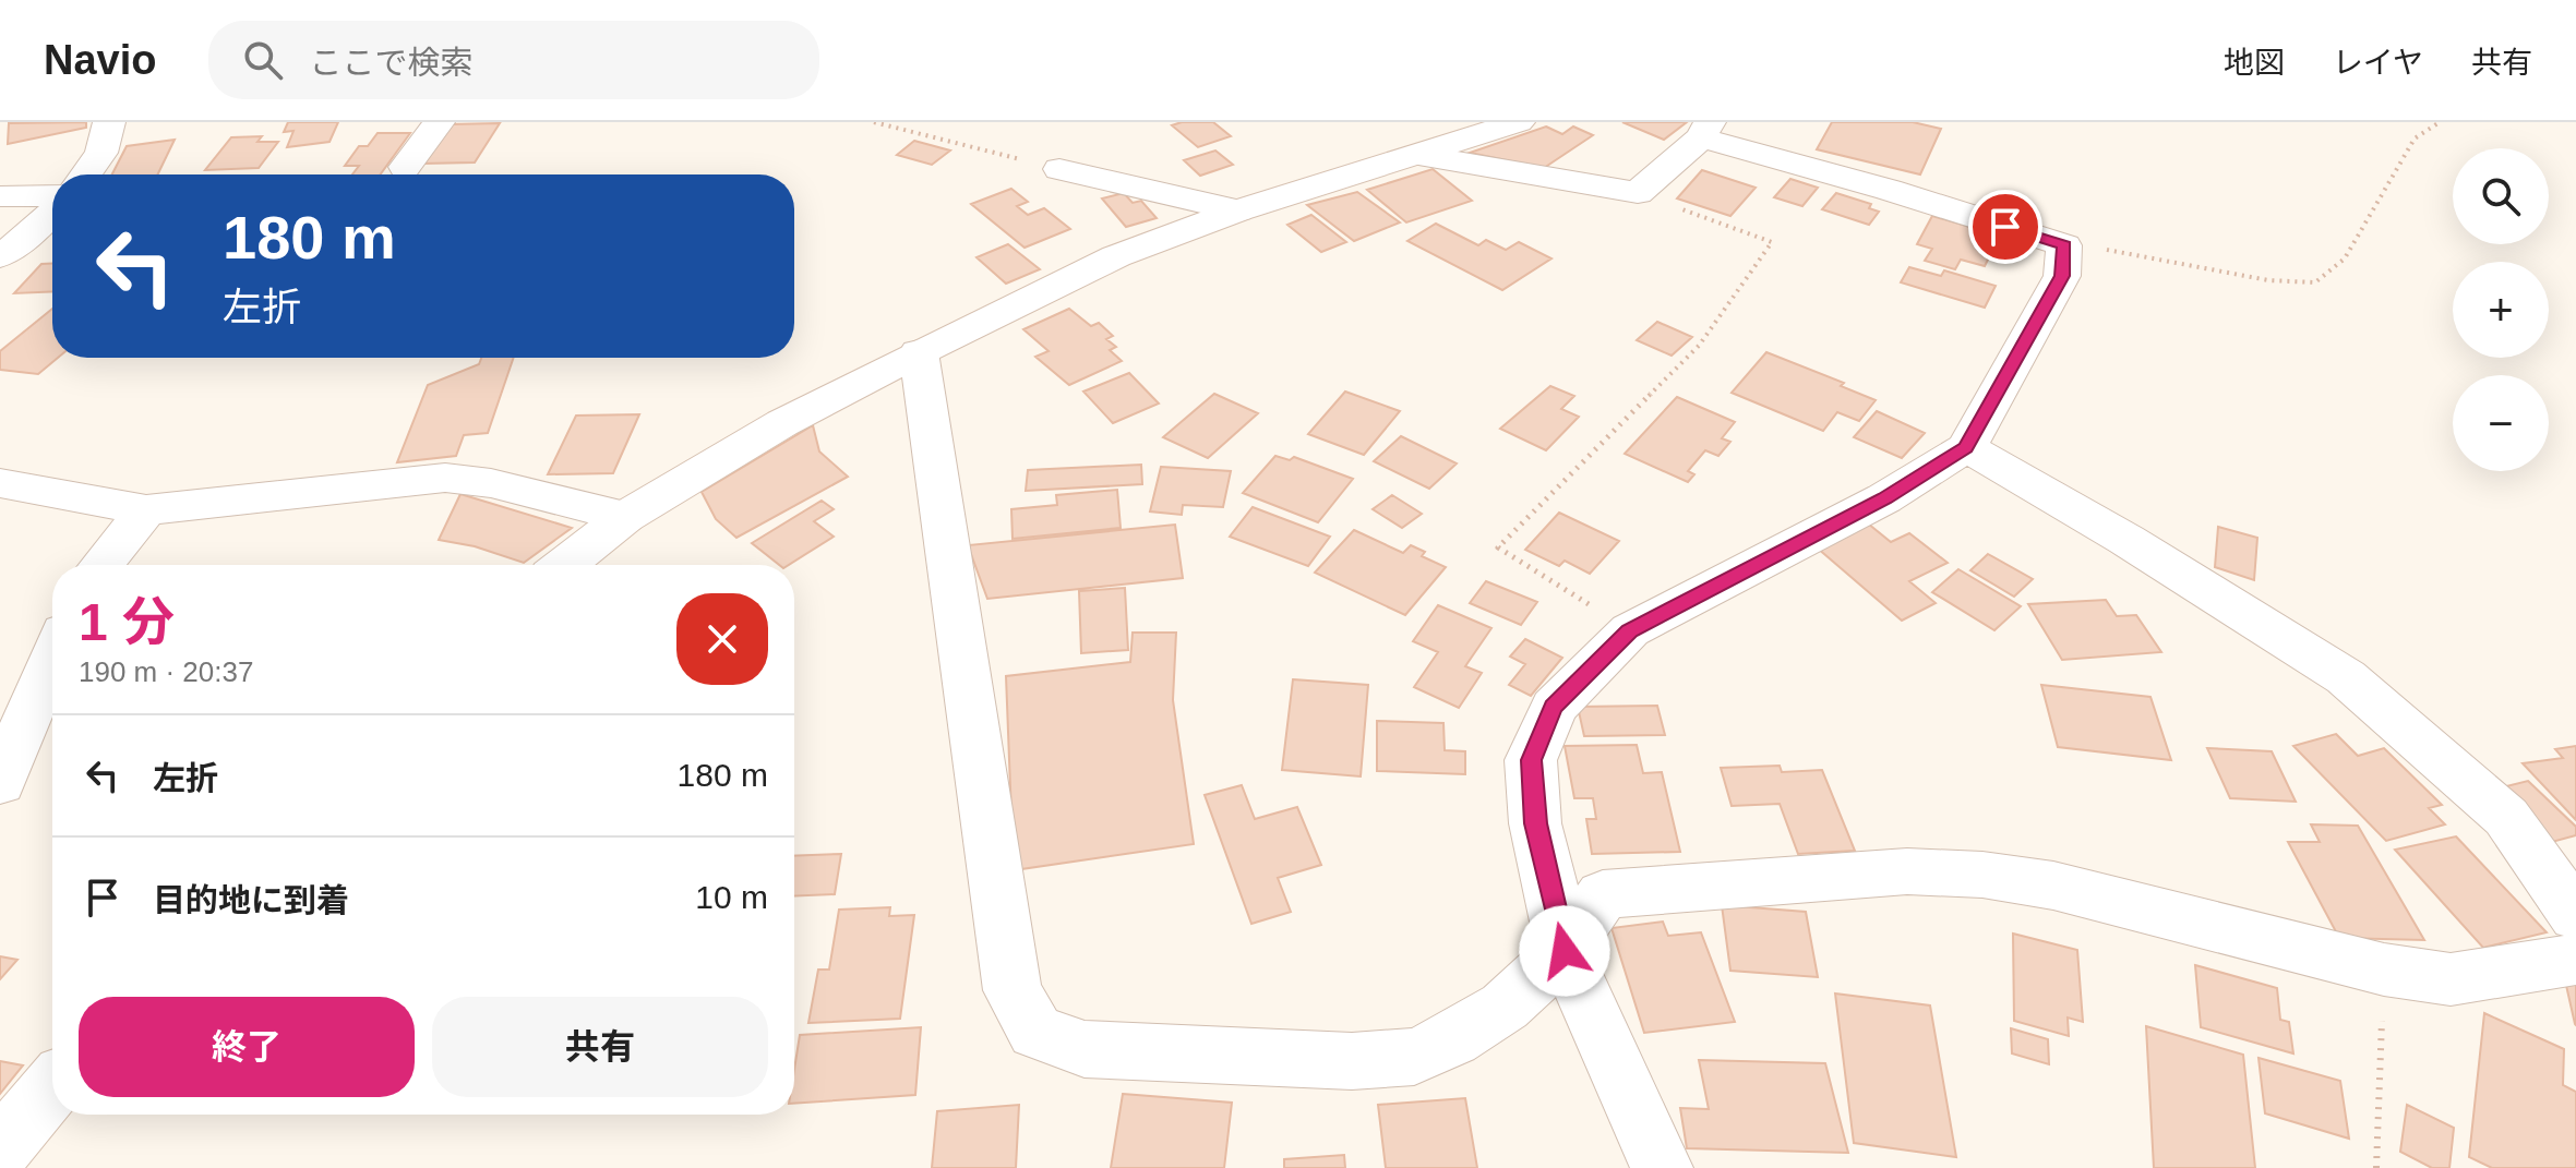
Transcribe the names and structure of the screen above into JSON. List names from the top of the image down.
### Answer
{
  "page": {
    "header": "Navio",
    "search": "ここで検索",
    "nav": ["地図", "レイヤ", "共有"],
    "map_buttons": ["+", "−"],
    "turn": ["180 m", "左折"],
    "heading": ["1 分", "190 m · 20:37"],
    "list": [
      {
        "name": "左折",
        "value": "180 m"
      },
      {
        "name": "目的地に到着",
        "value": "10 m"
      }
    ],
    "buttons": ["終了", "共有"]
  }
}
